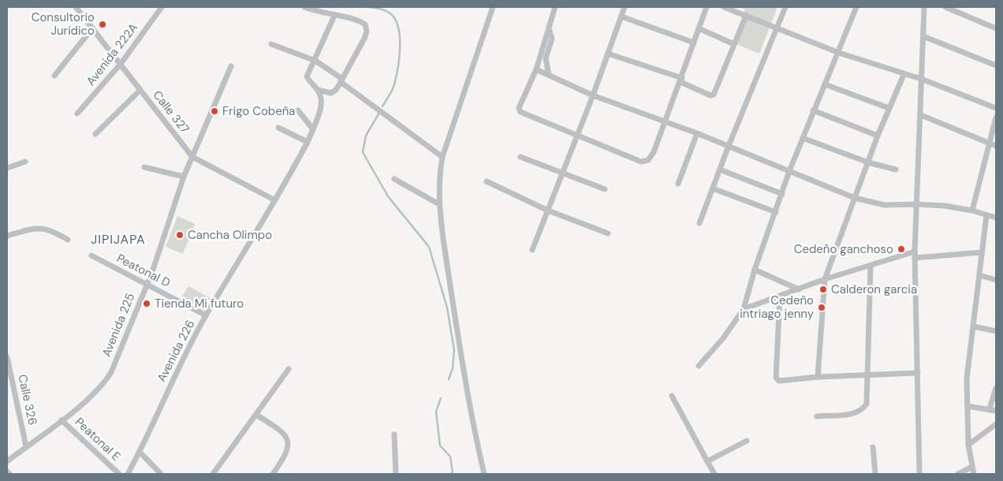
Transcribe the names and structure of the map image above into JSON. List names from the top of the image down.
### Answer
{
  "streets": {
    "street": [
      "Avenida 222A",
      "Calle 327",
      "Peatonal D",
      "Avenida 225",
      "Avenida 226",
      "Calle 326",
      "Peatonal E"
    ]
  },
  "crossings": [
    ["Avenida 222A", "Calle 327"],
    ["Calle 327", "Avenida 225"],
    ["Calle 327", "Avenida 226"],
    ["Peatonal D", "Avenida 225"],
    ["Peatonal D", "Avenida 226"],
    ["Avenida 225", "Calle 326"],
    ["Avenida 225", "Peatonal E"]
  ],
  "districts": ["JIPIJAPA"],
  "places": [
    "Consultorio Jurídico",
    "Frigo Cobeña",
    "Cancha Olimpo",
    "Cedeño ganchoso",
    "Calderon garcia",
    "Tienda Mi futuro",
    "Cedeño intriago jenny"
  ]
}
